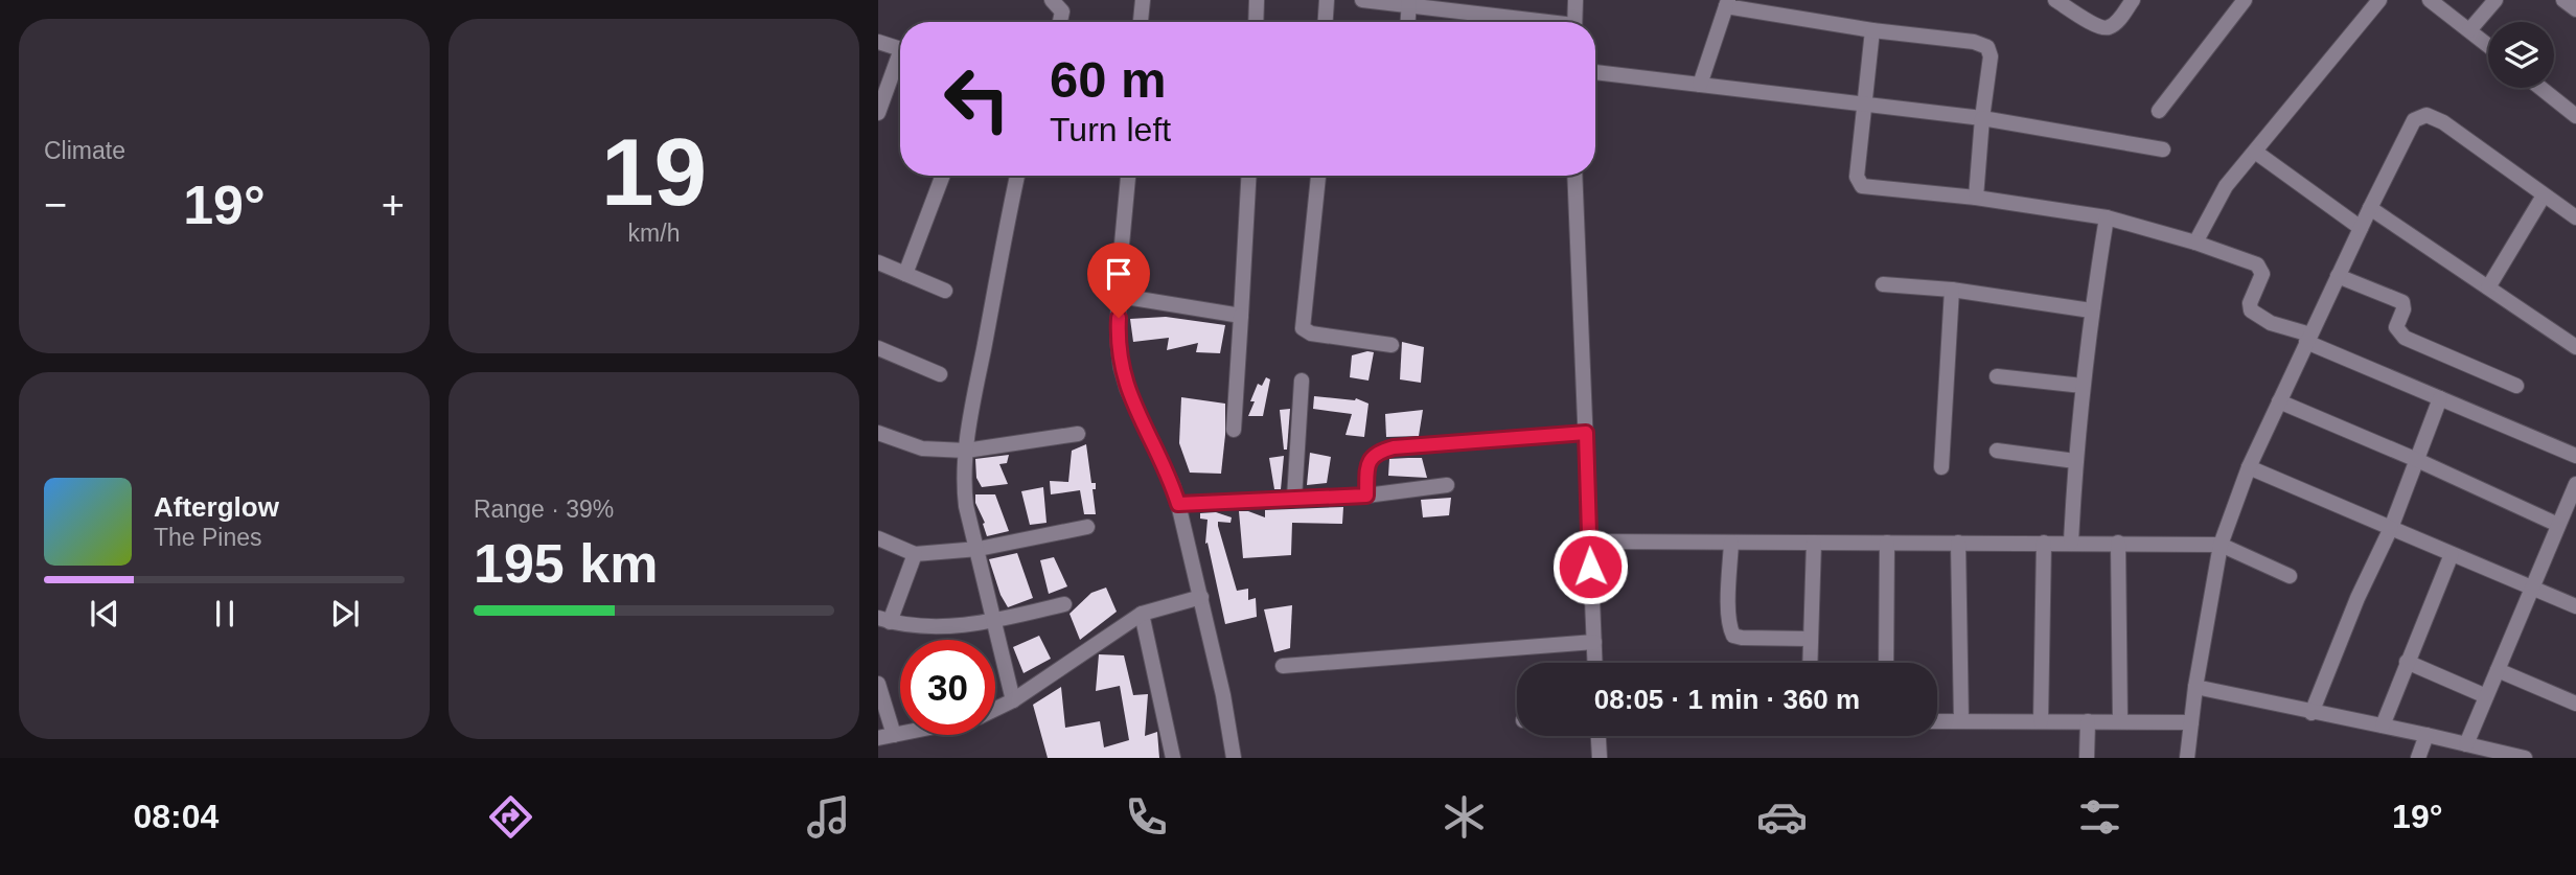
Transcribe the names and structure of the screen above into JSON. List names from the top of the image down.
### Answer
{
  "page": {
    "tile": [
      "Climate",
      ["19", "km/h"],
      ["Range · 39%", "195 km"]
    ],
    "turn": ["60 m", "Turn left"],
    "heat": ["−", "19°", "+"],
    "song": ["Afterglow", "The Pines"],
    "limit": "30",
    "trip": "08:05 · 1 min · 360 m",
    "tabs": ["08:04", "19°"]
  }
}
